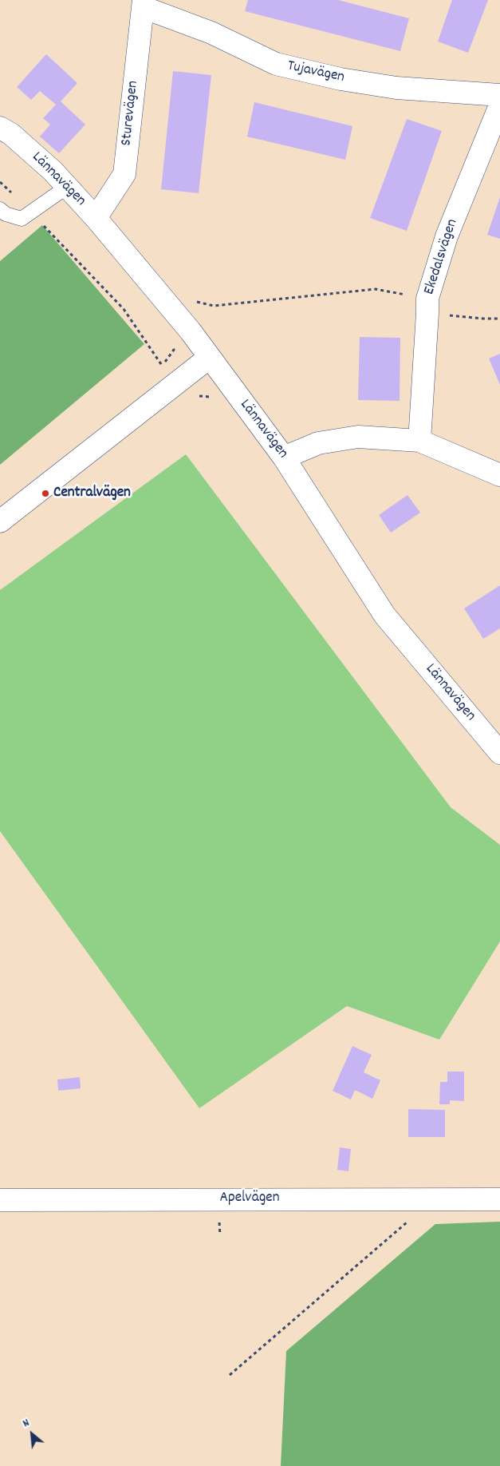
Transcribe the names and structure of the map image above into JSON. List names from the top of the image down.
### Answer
{
  "streets": {
    "street": [
      "Tujavägen",
      "Sturevägen",
      "Lännavägen",
      "Ekedalsvägen",
      "Apelvägen"
    ]
  },
  "crossings": [
    ["Tujavägen", "Sturevägen"],
    ["Sturevägen", "Lännavägen"]
  ],
  "places": ["Centralvägen"],
  "north": "top left"
}
